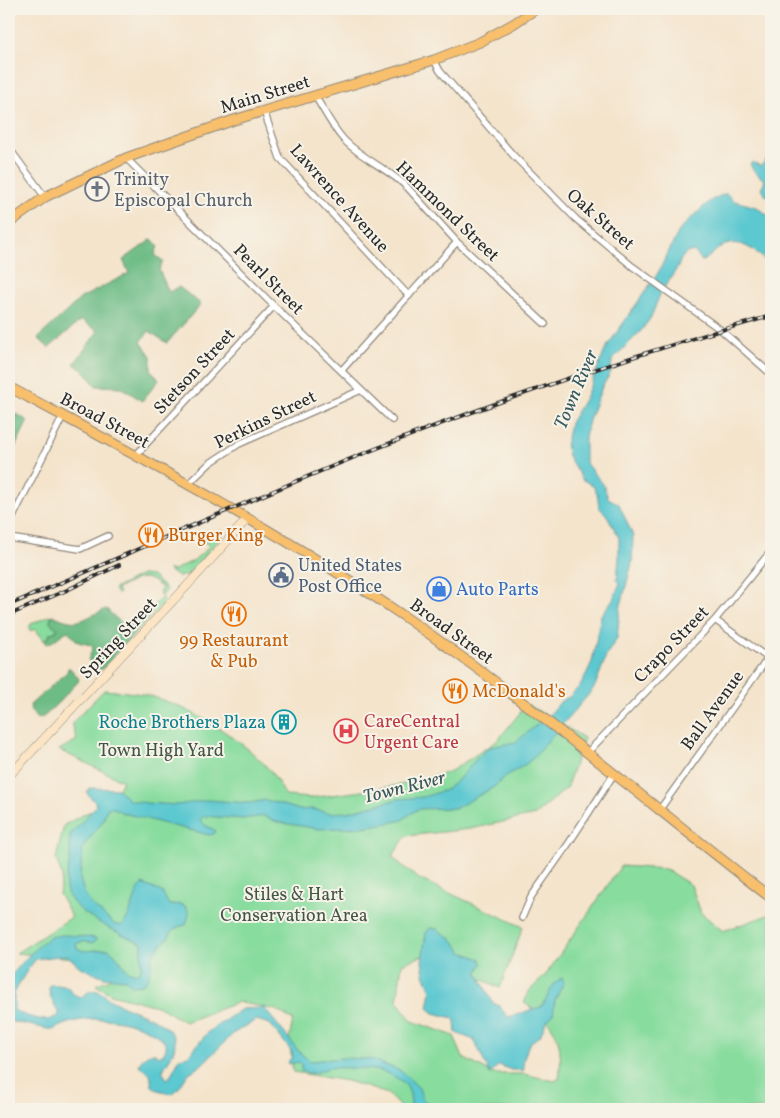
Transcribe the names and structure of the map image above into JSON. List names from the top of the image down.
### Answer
{
  "streets": {
    "main road": ["Main Street", "Broad Street"],
    "street": [
      "Lawrence Avenue",
      "Hammond Street",
      "Oak Street",
      "Pearl Street",
      "Stetson Street",
      "Perkins Street",
      "Spring Street",
      "Crapo Street",
      "Ball Avenue"
    ]
  },
  "crossings": [
    ["Main Street", "Lawrence Avenue"],
    ["Main Street", "Hammond Street"],
    ["Main Street", "Oak Street"],
    ["Main Street", "Pearl Street"],
    ["Pearl Street", "Stetson Street"],
    ["Pearl Street", "Perkins Street"],
    ["Stetson Street", "Broad Street"],
    ["Perkins Street", "Broad Street"],
    ["Broad Street", "Spring Street"],
    ["Broad Street", "Crapo Street"],
    ["Broad Street", "Ball Avenue"],
    ["Crapo Street", "Ball Avenue"]
  ],
  "water": ["Town River"],
  "parks": ["Town High Yard", "Stiles & Hart Conservation Area"],
  "places": {
    "church": ["Trinity Episcopal Church"],
    "restaurant": ["Burger King", "99 Restaurant & Pub", "McDonald's"],
    "public building": ["United States Post Office"],
    "shop": ["Auto Parts"],
    "building": ["Roche Brothers Plaza"],
    "hospital": ["CareCentral Urgent Care"]
  }
}
